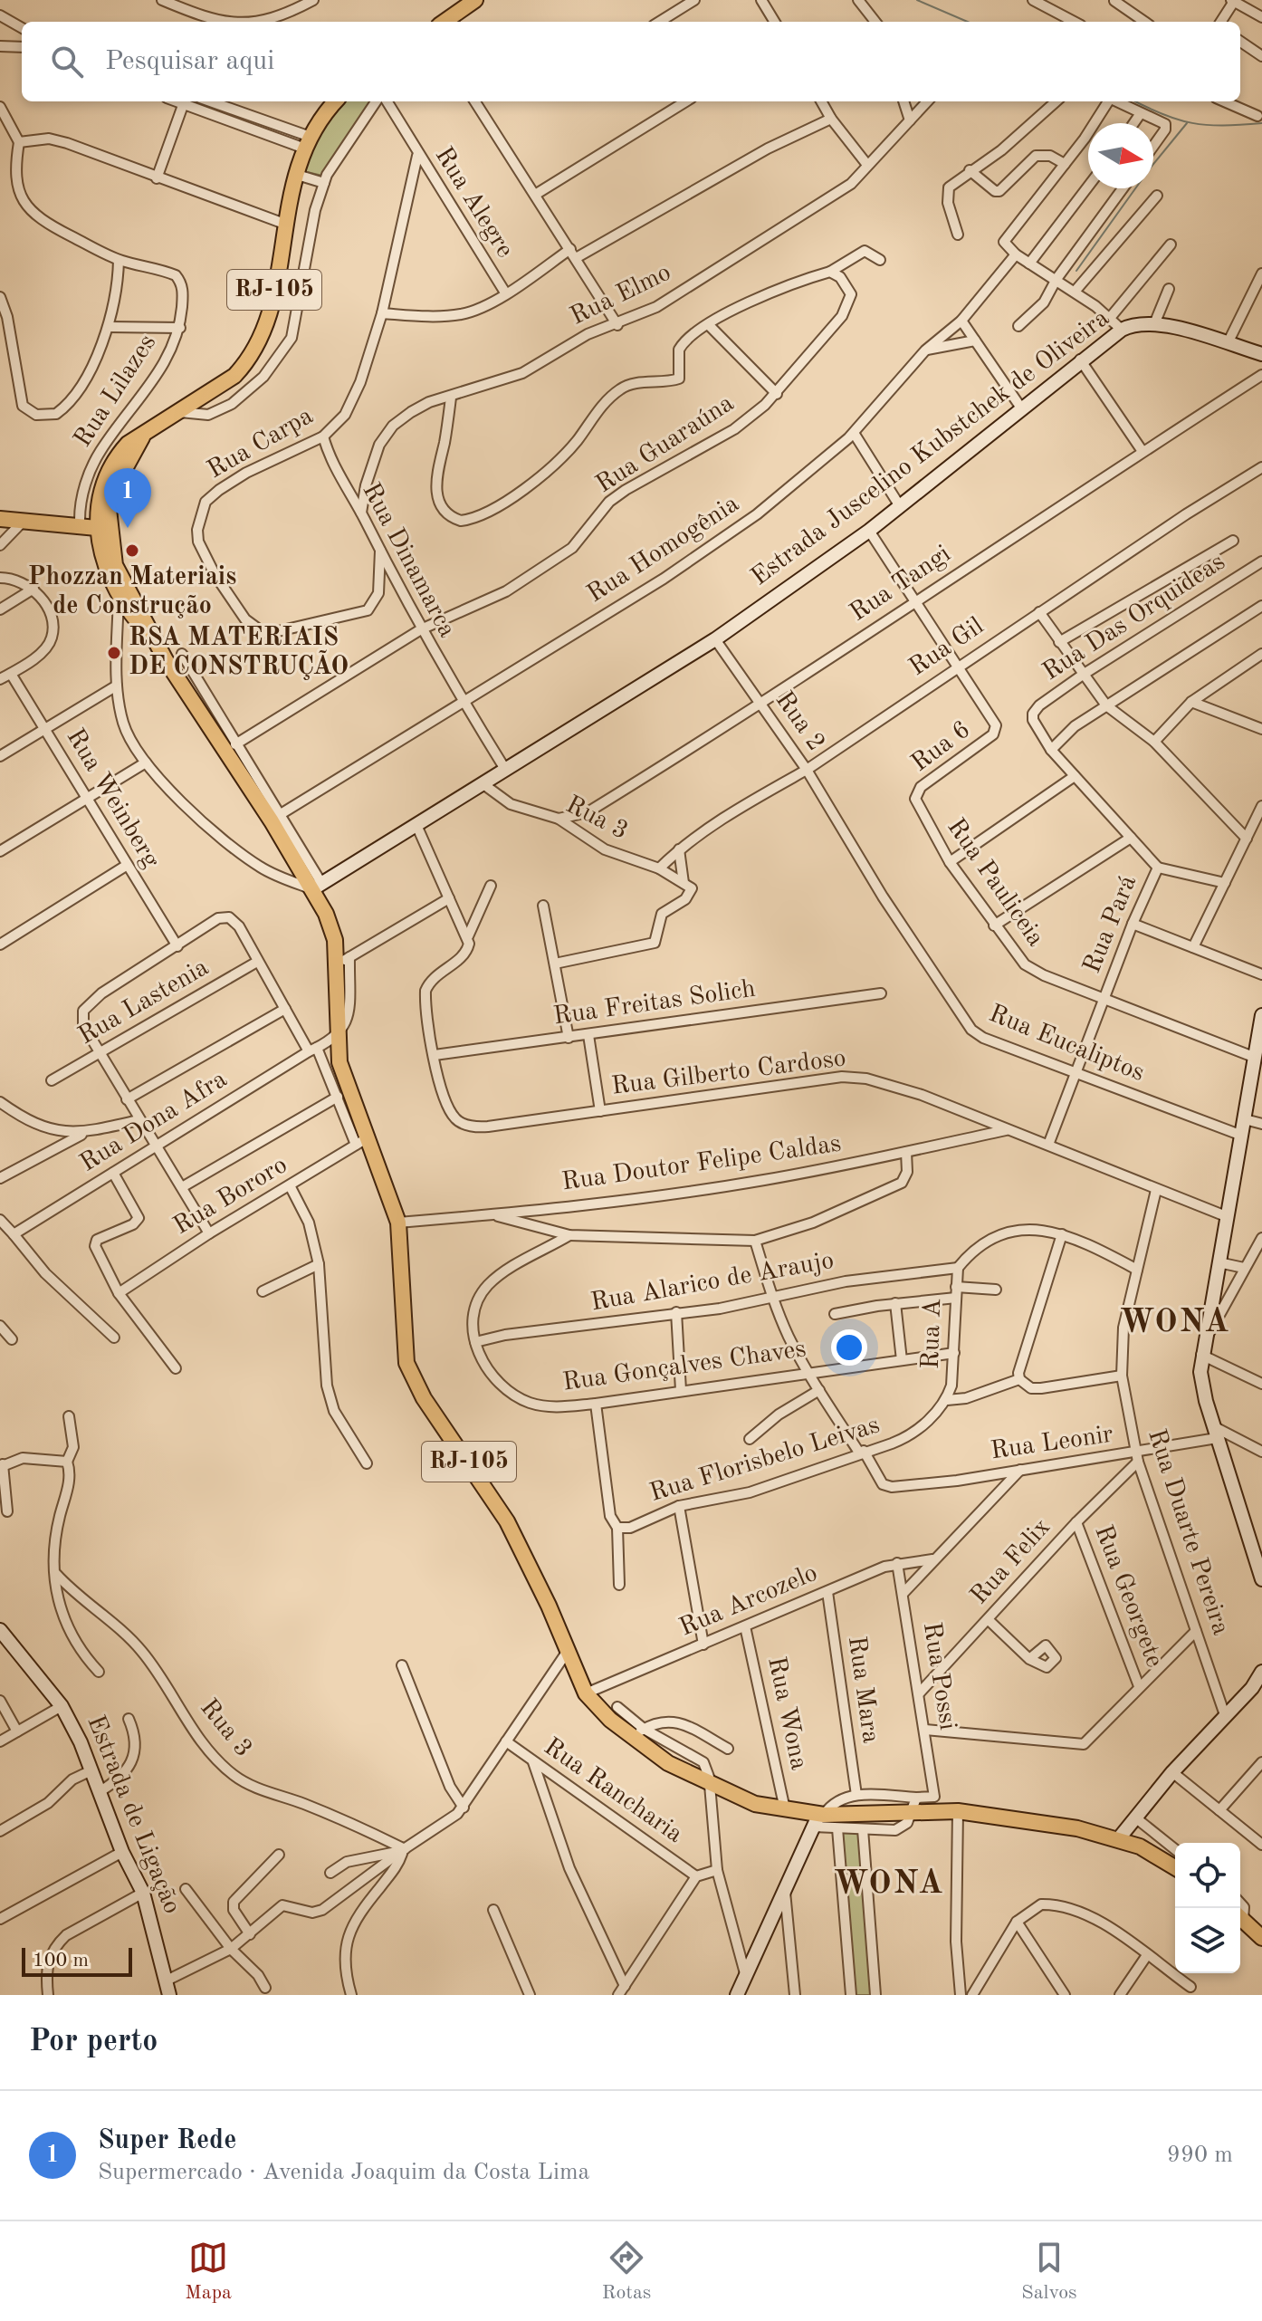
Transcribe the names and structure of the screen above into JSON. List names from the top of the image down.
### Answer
{
  "streets": {
    "main road": ["RJ-105"],
    "street": [
      "Rua Alegre",
      "Rua Elmo",
      "Rua Lilazes",
      "Rua Carpa",
      "Rua Guaraúna",
      "Estrada Juscelino Kubstchek de Oliveira",
      "Rua Homogênia",
      "Rua Dinamarca",
      "Rua Tangi",
      "Rua Das Orquideas",
      "Rua Gil",
      "Rua 2",
      "Rua 6",
      "Rua Weinberg",
      "Rua 3",
      "Rua Pauliceia",
      "Rua Pará",
      "Rua Lastenia",
      "Rua Freitas Solich",
      "Rua Eucaliptos",
      "Rua Gilberto Cardoso",
      "Rua Dona Afra",
      "Rua Doutor Felipe Caldas",
      "Rua Bororo",
      "Rua Alarico de Araujo",
      "Rua A",
      "Rua Gonçalves Chaves",
      "Rua Leonir",
      "Rua Florisbelo Leivas",
      "Rua Duarte Pereira",
      "Rua Felix",
      "Rua Georgete",
      "Rua Arcozelo",
      "Rua Possi",
      "Rua Mara",
      "Rua Wona",
      "Rua Rancharia",
      "Estrada de Ligação"
    ]
  },
  "crossings": [
    ["Rua Alegre", "Rua Carpa"],
    ["RJ-105", "Estrada Juscelino Kubstchek de Oliveira"],
    ["RJ-105", "Rua Dona Afra"],
    ["RJ-105", "Rua Doutor Felipe Caldas"],
    ["RJ-105", "Rua Bororo"],
    ["RJ-105", "Rua Arcozelo"],
    ["RJ-105", "Rua Possi"],
    ["RJ-105", "Rua Wona"],
    ["Rua Elmo", "Rua Carpa"],
    ["Rua Elmo", "Rua Dinamarca"],
    ["Rua Carpa", "Rua Dinamarca"],
    ["Rua Guaraúna", "Rua Dinamarca"],
    ["Estrada Juscelino Kubstchek de Oliveira", "Rua Dinamarca"],
    ["Estrada Juscelino Kubstchek de Oliveira", "Rua 2"],
    ["Estrada Juscelino Kubstchek de Oliveira", "Rua 3"],
    ["Rua Homogênia", "Rua Dinamarca"],
    ["Rua Tangi", "Rua 2"],
    ["Rua Tangi", "Rua 3"],
    ["Rua Das Orquideas", "Rua Pará"],
    ["Rua Gil", "Rua 2"],
    ["Rua Gil", "Rua 6"],
    ["Rua Gil", "Rua 3"],
    ["Rua 2", "Rua Eucaliptos"],
    ["Rua 6", "Rua Pauliceia"],
    ["Rua Pauliceia", "Rua Pará"],
    ["Rua Pará", "Rua Eucaliptos"],
    ["Rua Pará", "Rua Gilberto Cardoso"],
    ["Rua Freitas Solich", "Rua Gilberto Cardoso"],
    ["Rua Gilberto Cardoso", "Rua Doutor Felipe Caldas"],
    ["Rua Gilberto Cardoso", "Rua Duarte Pereira"],
    ["Rua Alarico de Araujo", "Rua A"],
    ["Rua Alarico de Araujo", "Rua Gonçalves Chaves"],
    ["Rua A", "Rua Gonçalves Chaves"],
    ["Rua A", "Rua Florisbelo Leivas"],
    ["Rua Leonir", "Rua Florisbelo Leivas"],
    ["Rua Leonir", "Rua Duarte Pereira"],
    ["Rua Leonir", "Rua Felix"],
    ["Rua Duarte Pereira", "Rua Felix"],
    ["Rua Felix", "Rua Georgete"],
    ["Rua Felix", "Rua Possi"],
    ["Rua Arcozelo", "Rua Possi"],
    ["Rua Arcozelo", "Rua Mara"],
    ["Rua Arcozelo", "Rua Wona"]
  ],
  "districts": ["WONA", "WONA"],
  "places": ["Phozzan Materiais de Construção", "RSA MATERIAIS DE CONSTRUÇÃO"],
  "scale_bar": "100 m",
  "north": "right",
  "page": {
    "search": "Pesquisar aqui",
    "pins": "1",
    "scale": "100 m",
    "heading": "Por perto",
    "list": [
      {
        "mark": "1",
        "name": "Super Rede",
        "note": "Supermercado · Avenida Joaquim da Costa Lima",
        "value": "990 m"
      }
    ],
    "nav": ["Mapa", "Rotas", "Salvos"]
  }
}
